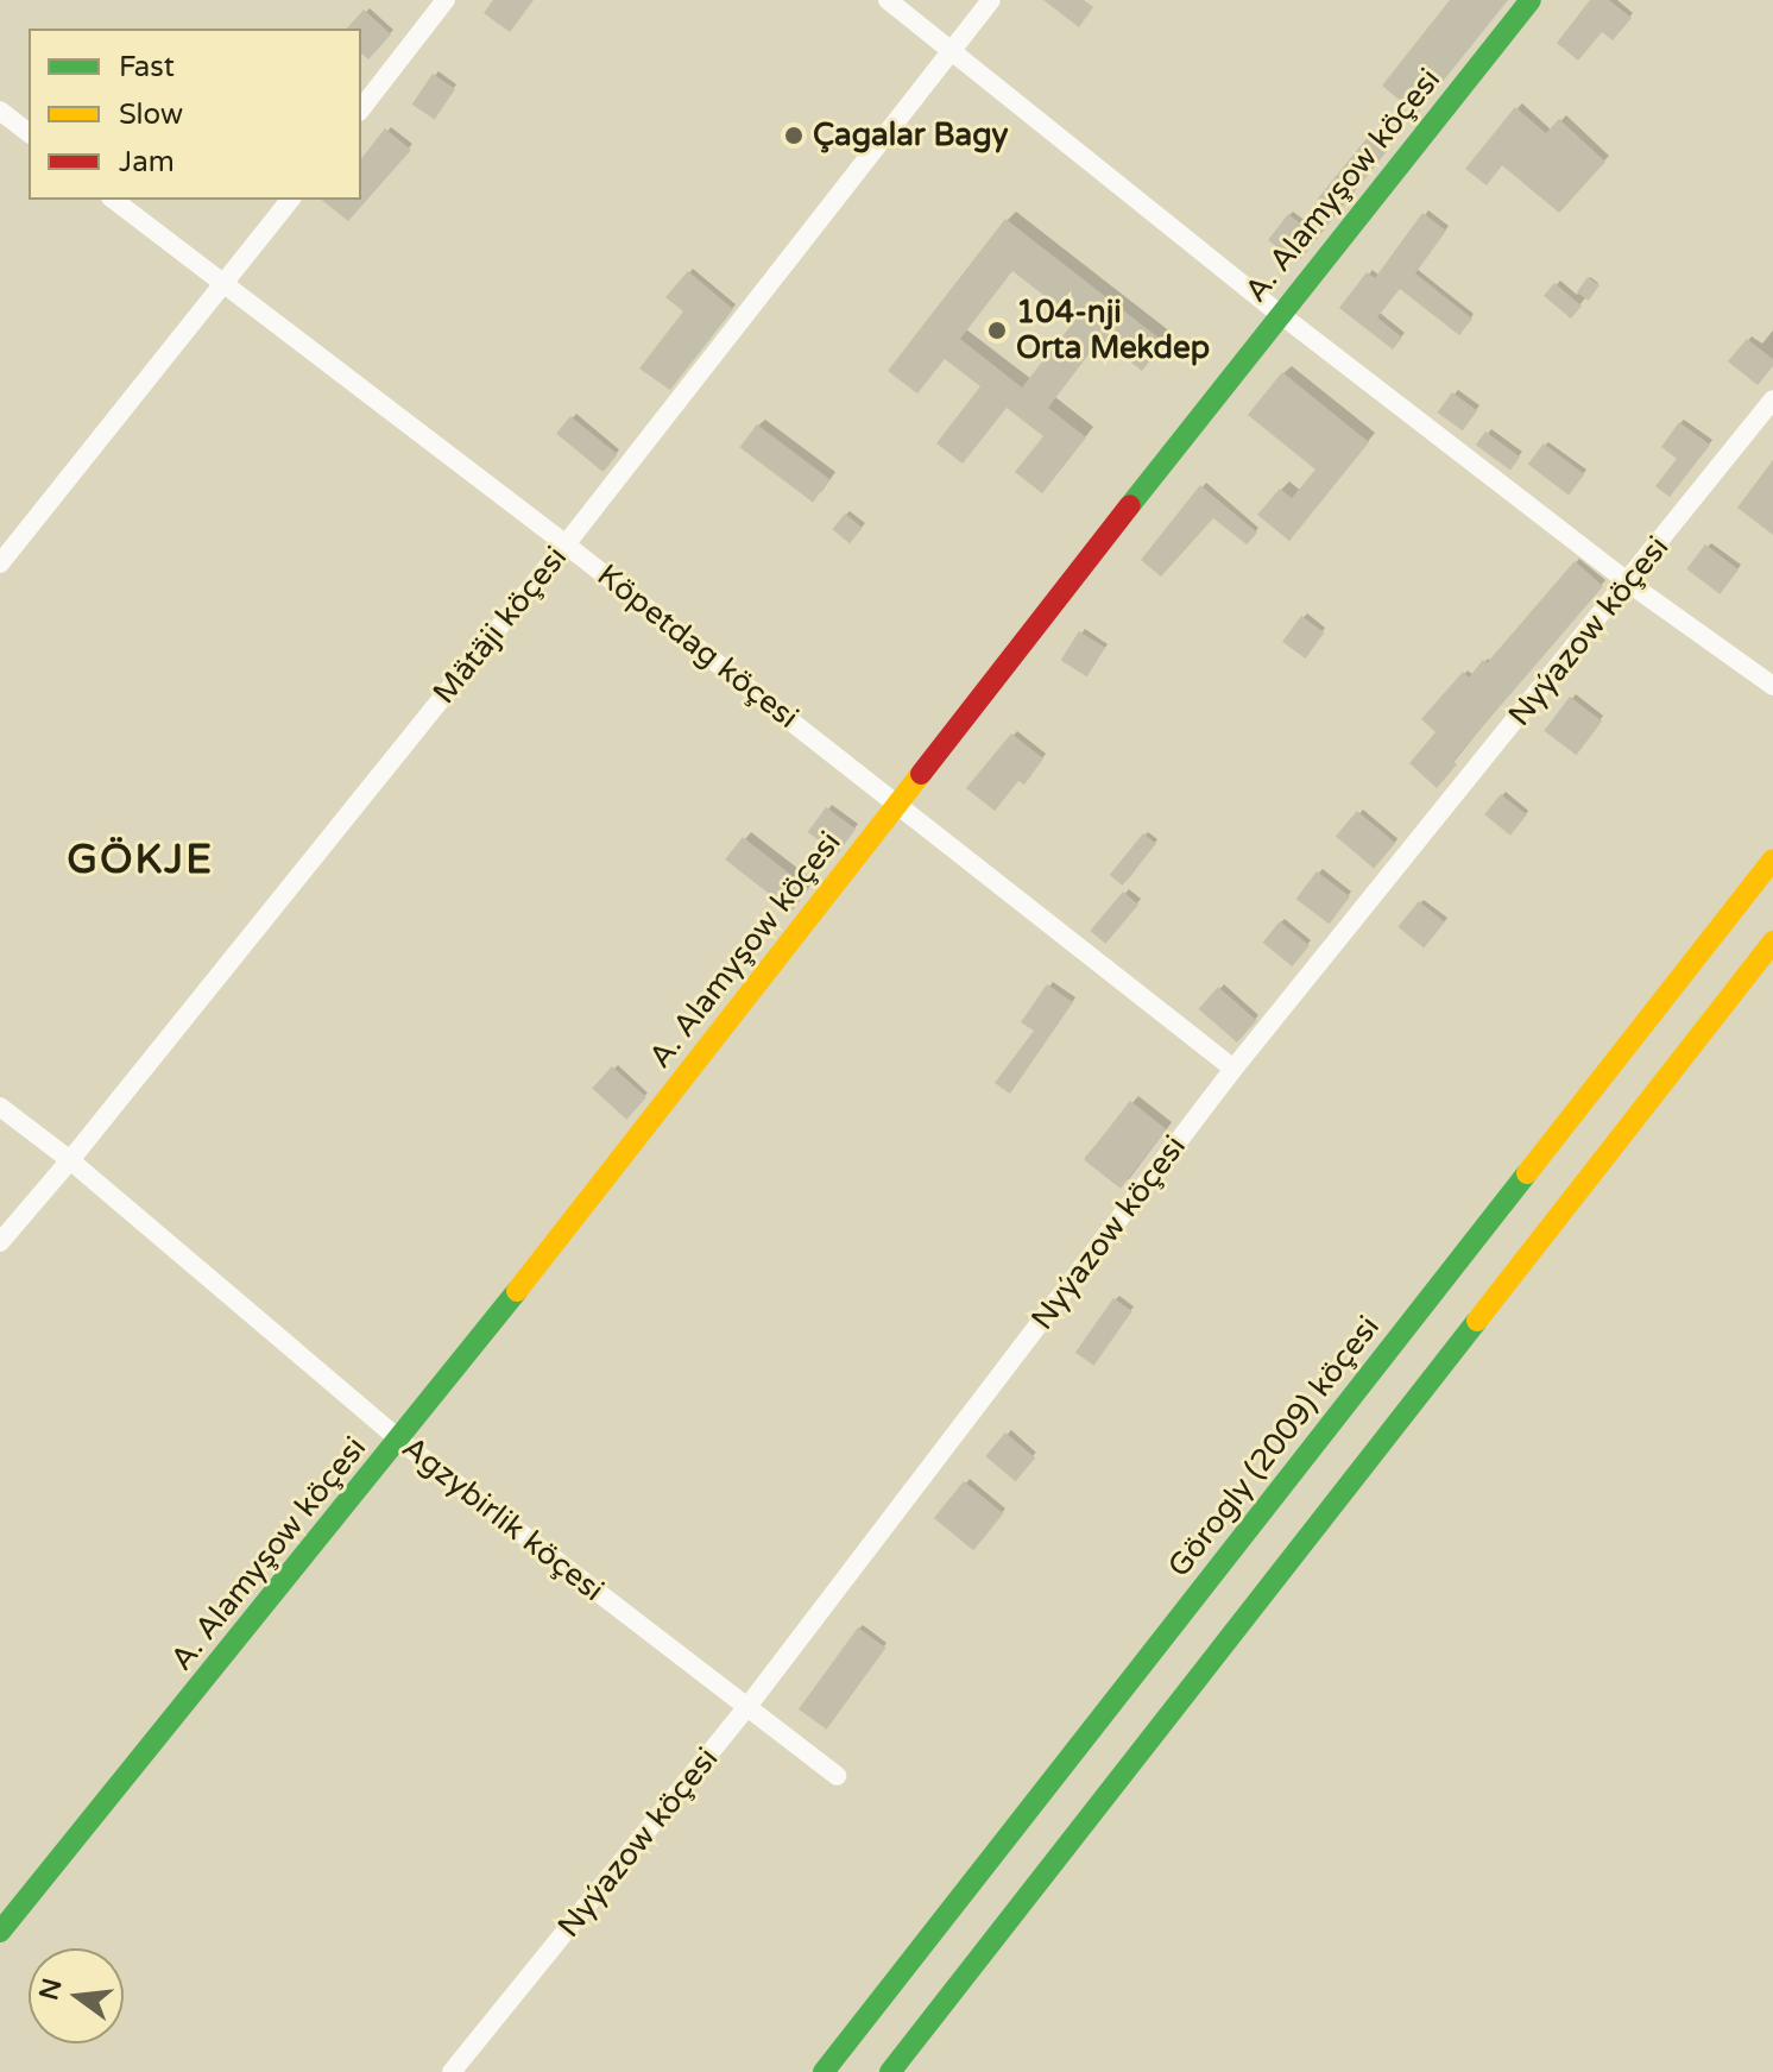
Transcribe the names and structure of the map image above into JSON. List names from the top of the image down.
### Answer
{
  "streets": {
    "main road": ["A. Alamyşow köçesi", "Görogly (2009) köçesi"],
    "street": [
      "Mätäji köçesi",
      "Nyýazow köçesi",
      "Köpetdag köçesi",
      "Agzybirlik köçesi"
    ]
  },
  "crossings": [
    ["A. Alamyşow köçesi", "Köpetdag köçesi"],
    ["A. Alamyşow köçesi", "Agzybirlik köçesi"],
    ["Mätäji köçesi", "Köpetdag köçesi"],
    ["Mätäji köçesi", "Agzybirlik köçesi"],
    ["Nyýazow köçesi", "Köpetdag köçesi"],
    ["Nyýazow köçesi", "Agzybirlik köçesi"]
  ],
  "districts": ["GÖKJE"],
  "places": ["Çagalar Bagy", "104-nji Orta Mekdep"],
  "legend": ["Fast", "Slow", "Jam"],
  "north": "left"
}
